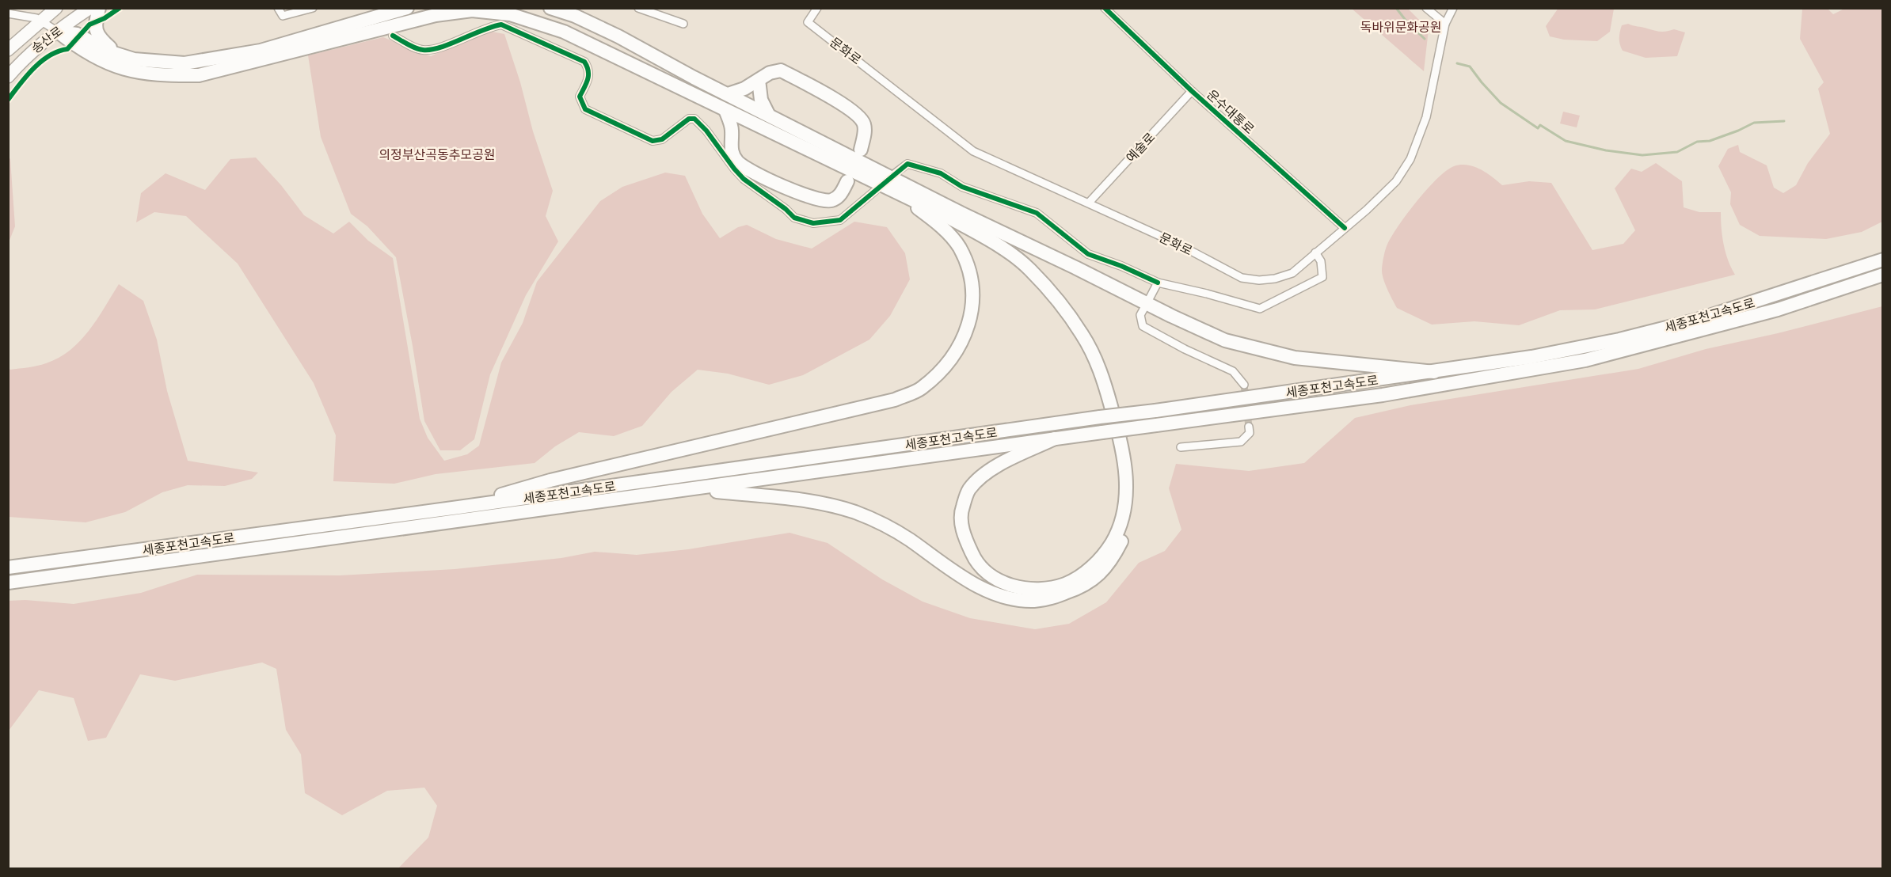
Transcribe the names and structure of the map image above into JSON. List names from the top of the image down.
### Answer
{
  "streets": {
    "highway": ["세종포천고속도로"],
    "main road": ["송산로"],
    "street": ["문화로", "운수대통로", "예술로"]
  },
  "crossings": [
    ["문화로", "운수대통로"],
    ["문화로", "예술로"],
    ["운수대통로", "예술로"]
  ],
  "parks": ["독바위문화공원", "의정부산곡동추모공원"]
}
